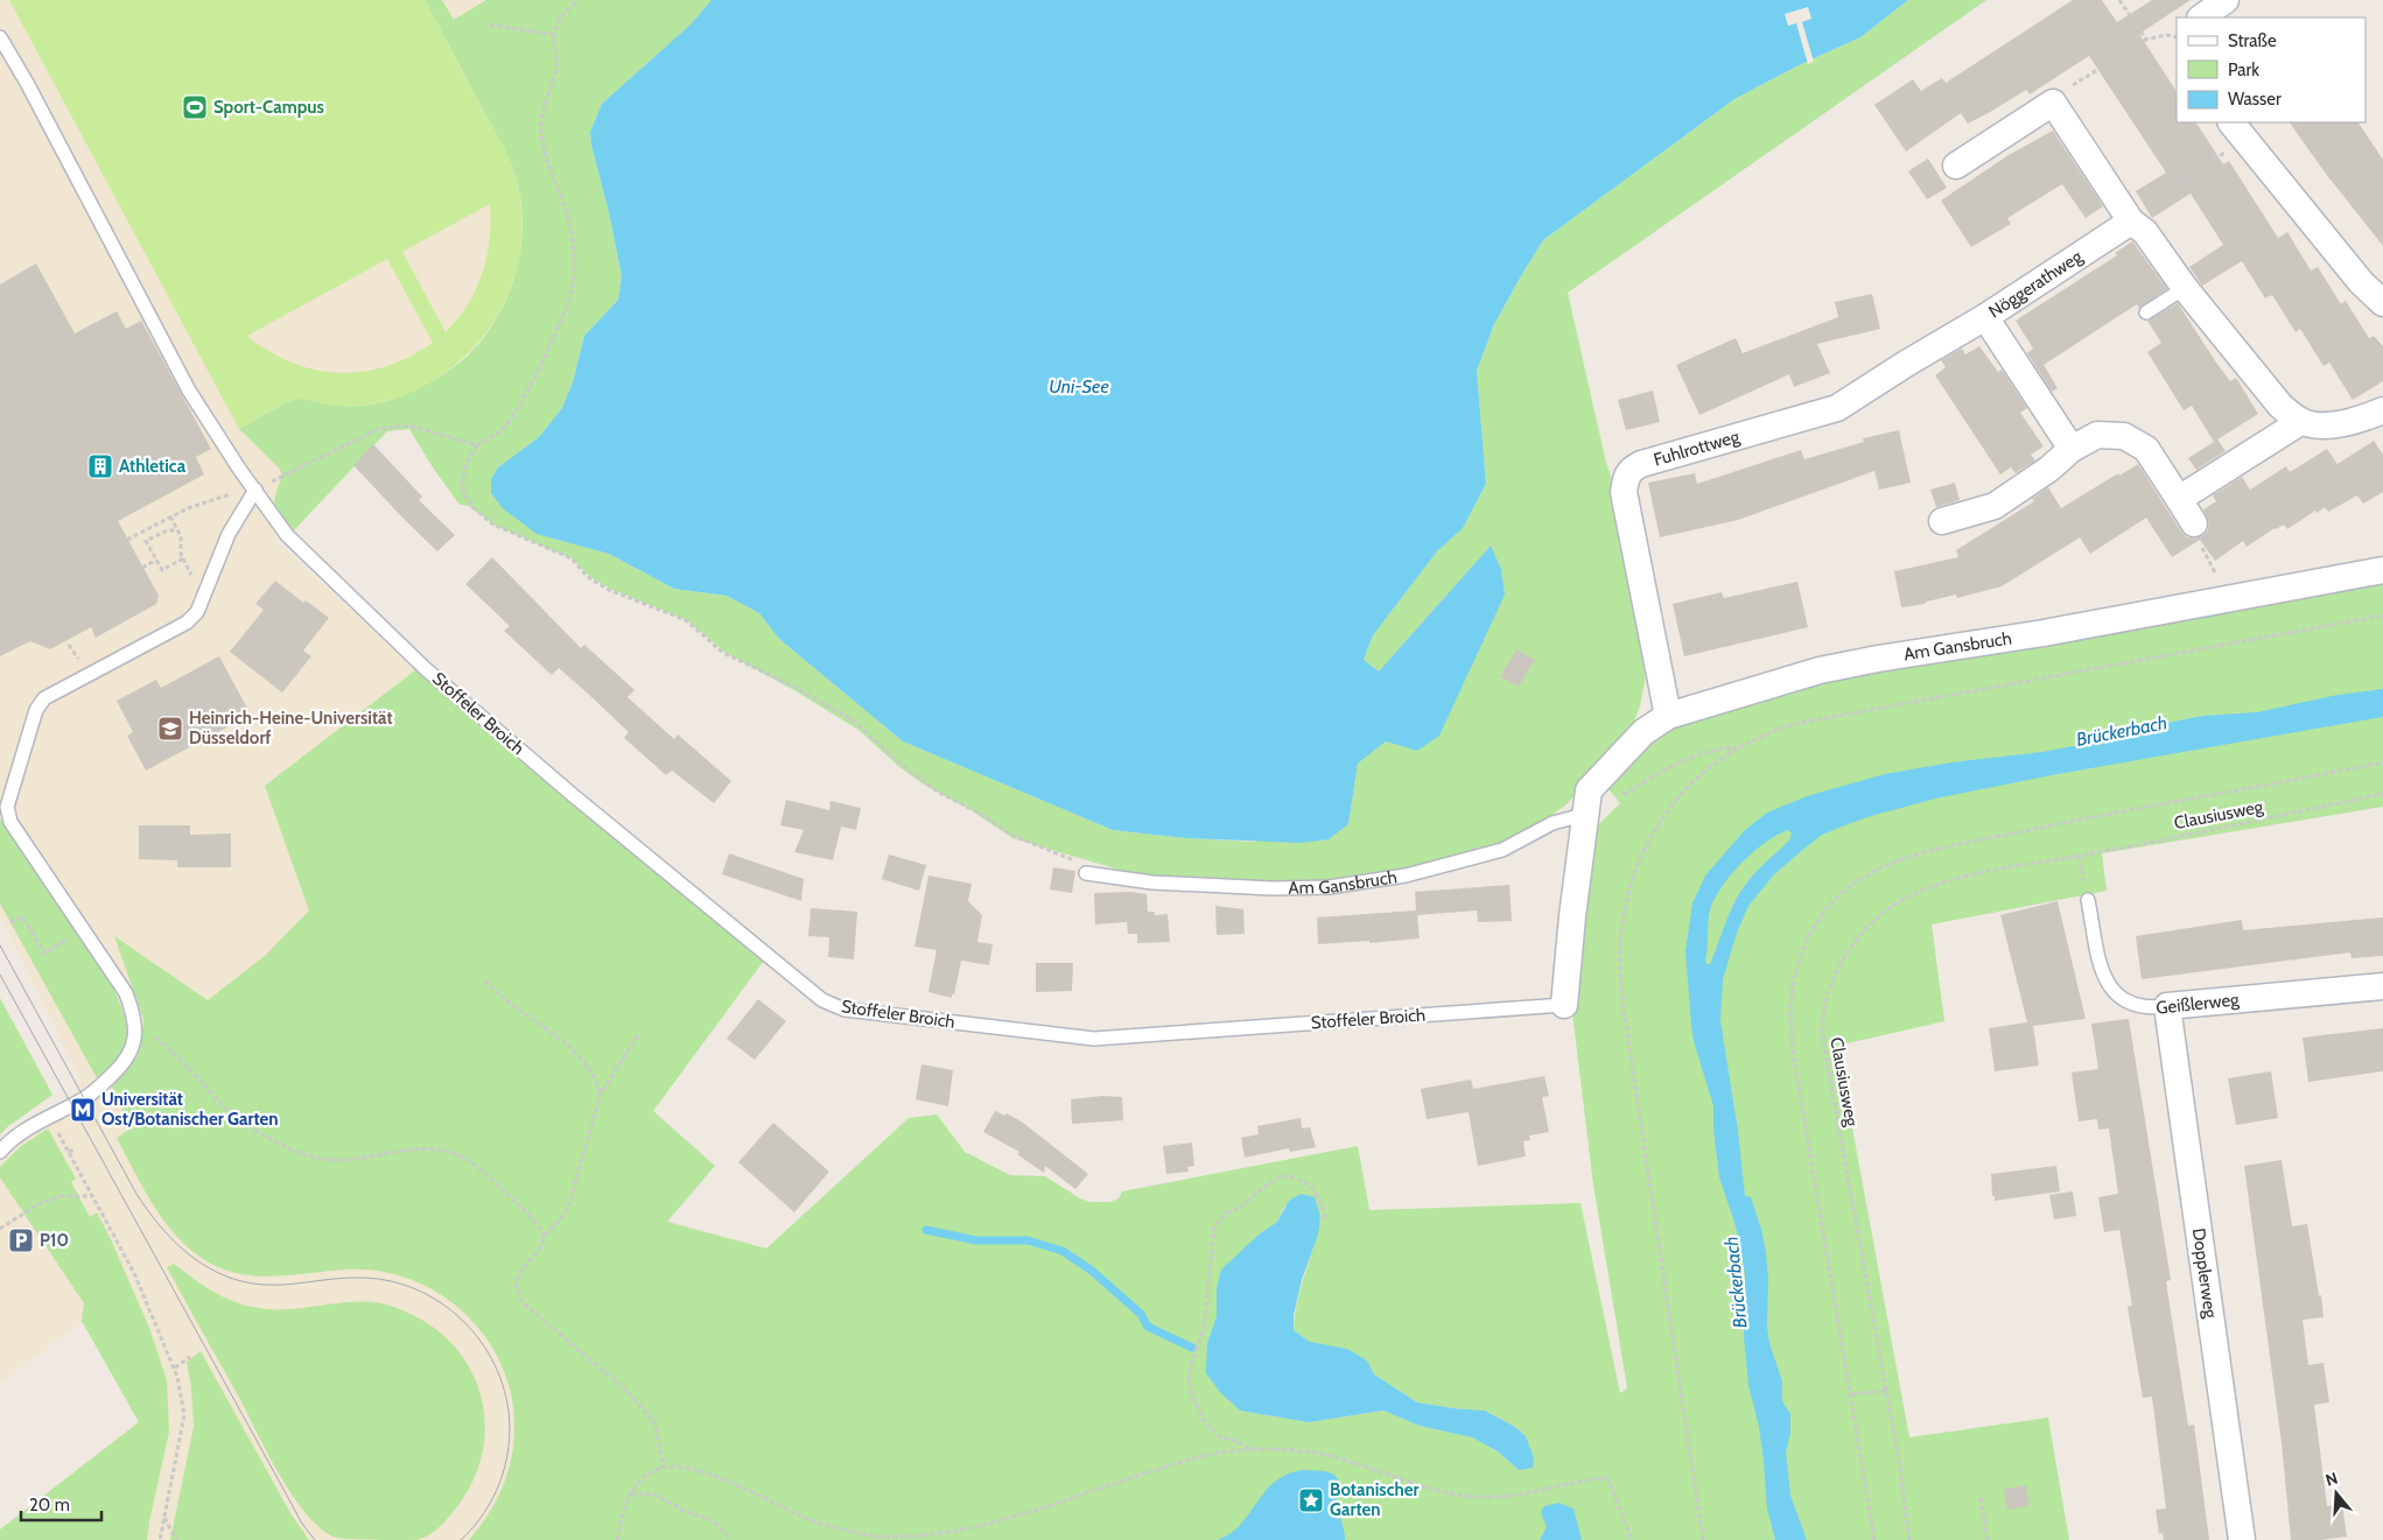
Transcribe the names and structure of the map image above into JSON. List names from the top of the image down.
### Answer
{
  "streets": {
    "street": [
      "Nöggerathweg",
      "Fuhlrottweg",
      "Am Gansbruch",
      "Geißlerweg",
      "Dopplerweg"
    ],
    "lane": ["Stoffeler Broich"],
    "path": ["Clausiusweg"]
  },
  "crossings": [
    ["Nöggerathweg", "Fuhlrottweg"],
    ["Fuhlrottweg", "Am Gansbruch"],
    ["Am Gansbruch", "Stoffeler Broich"],
    ["Geißlerweg", "Dopplerweg"]
  ],
  "water": ["Uni-See", "Brückerbach"],
  "places": {
    "sports": ["Sport-Campus"],
    "building": ["Athletica"],
    "school or university": ["Heinrich-Heine-Universität Düsseldorf"],
    "metro station": ["Universität Ost/Botanischer Garten"],
    "parking": ["P10"],
    "place": ["Botanischer Garten"]
  },
  "legend": ["Straße", "Park", "Wasser"],
  "scale_bar": "20 m",
  "north": "top"
}
